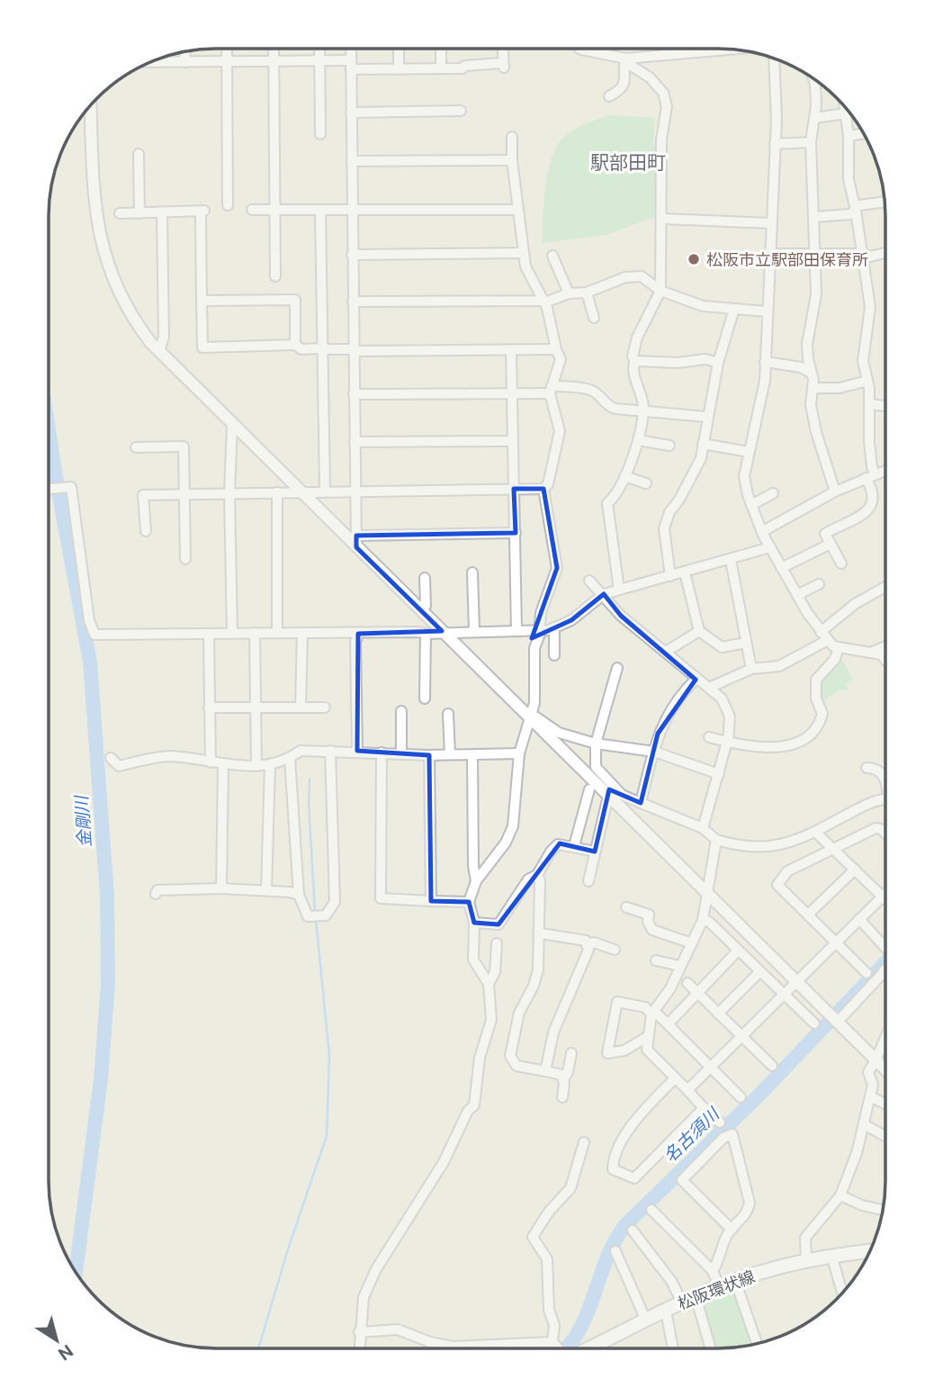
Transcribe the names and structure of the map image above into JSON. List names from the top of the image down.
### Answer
{
  "streets": {
    "main road": ["松阪環状線"]
  },
  "districts": ["駅部田町"],
  "water": ["金剛川", "名古須川"],
  "places": ["松阪市立駅部田保育所"],
  "north": "bottom right"
}
